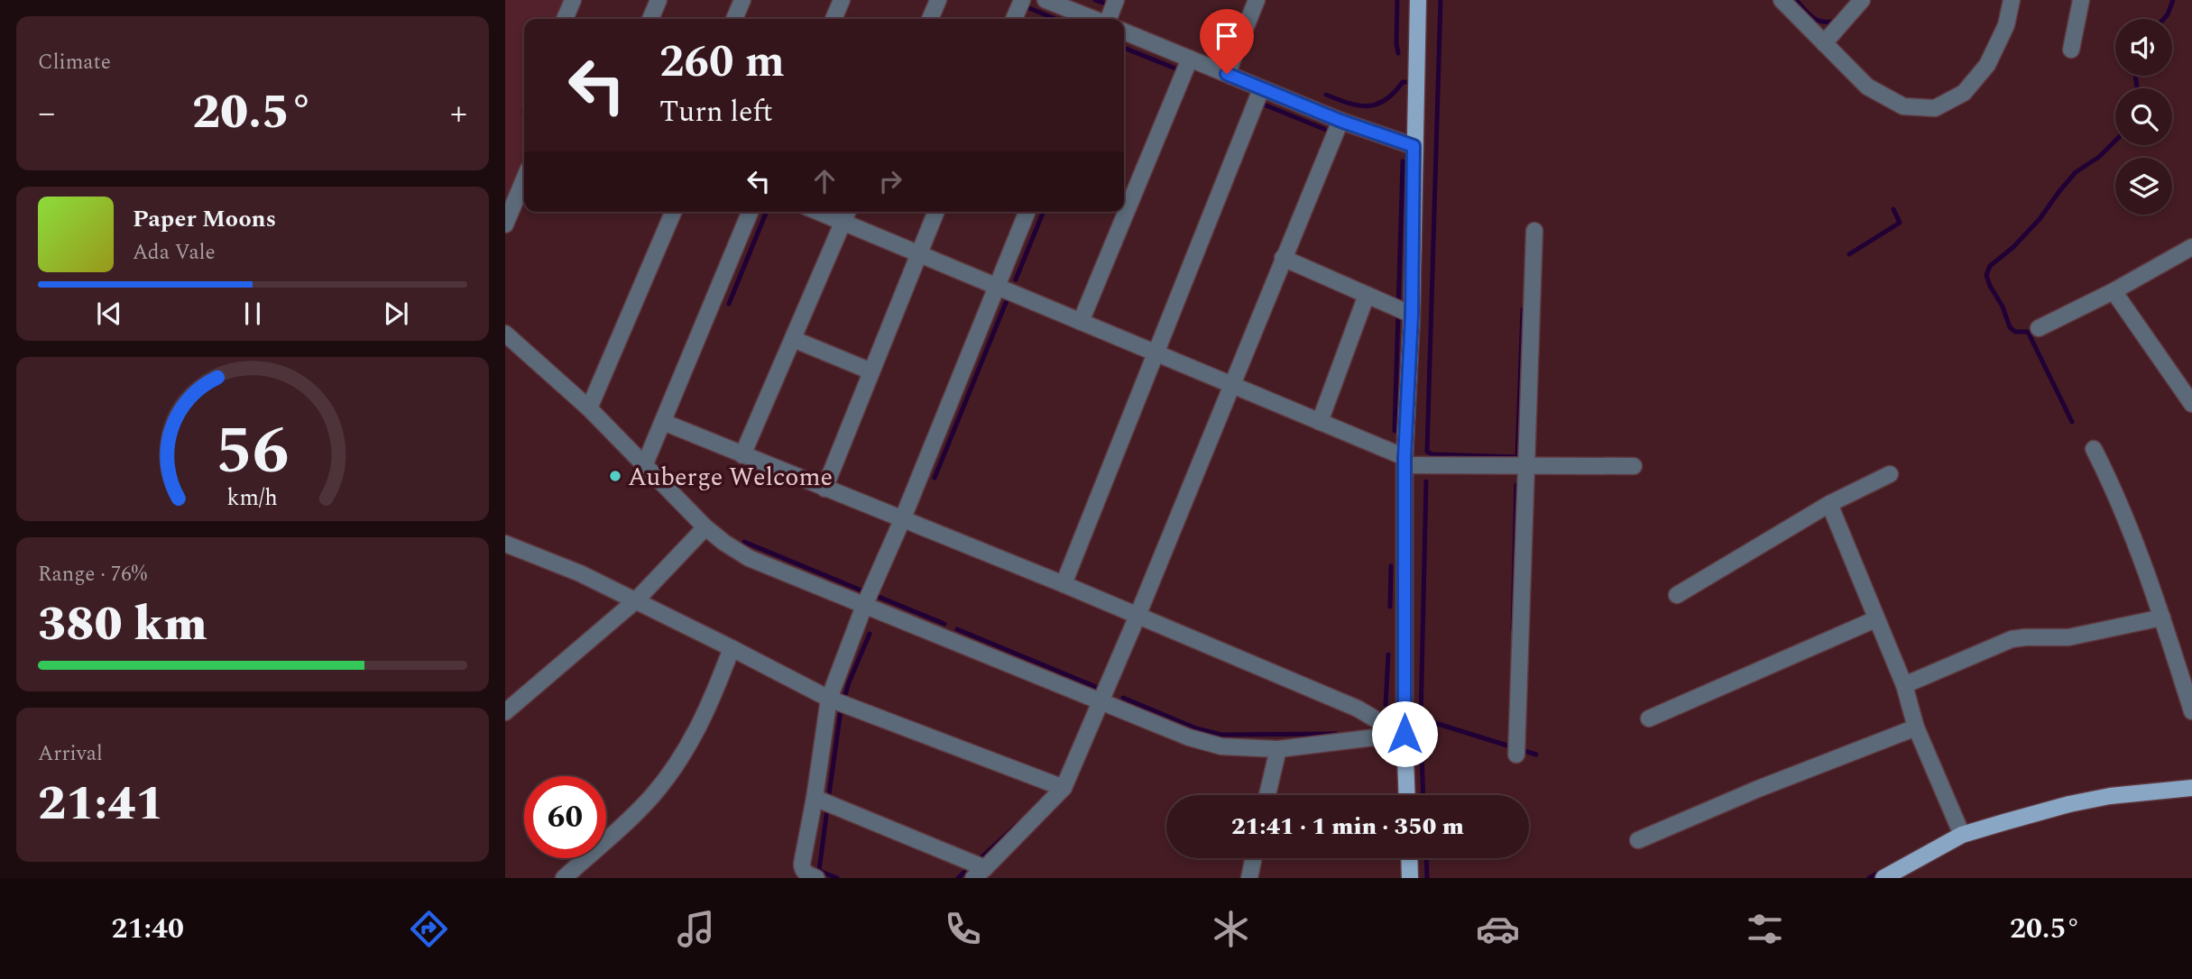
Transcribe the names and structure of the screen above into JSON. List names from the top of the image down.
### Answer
{
  "places": ["Auberge Welcome"],
  "page": {
    "tile": [
      "Climate",
      ["Range · 76%", "380 km"],
      ["Arrival", "21:41"]
    ],
    "turn": ["260 m", "Turn left"],
    "heat": ["−", "20.5°", "+"],
    "song": ["Paper Moons", "Ada Vale"],
    "limit": "60",
    "trip": "21:41 · 1 min · 350 m",
    "tabs": ["21:40", "20.5°"],
    "gauge": ["56", "km/h"]
  }
}
